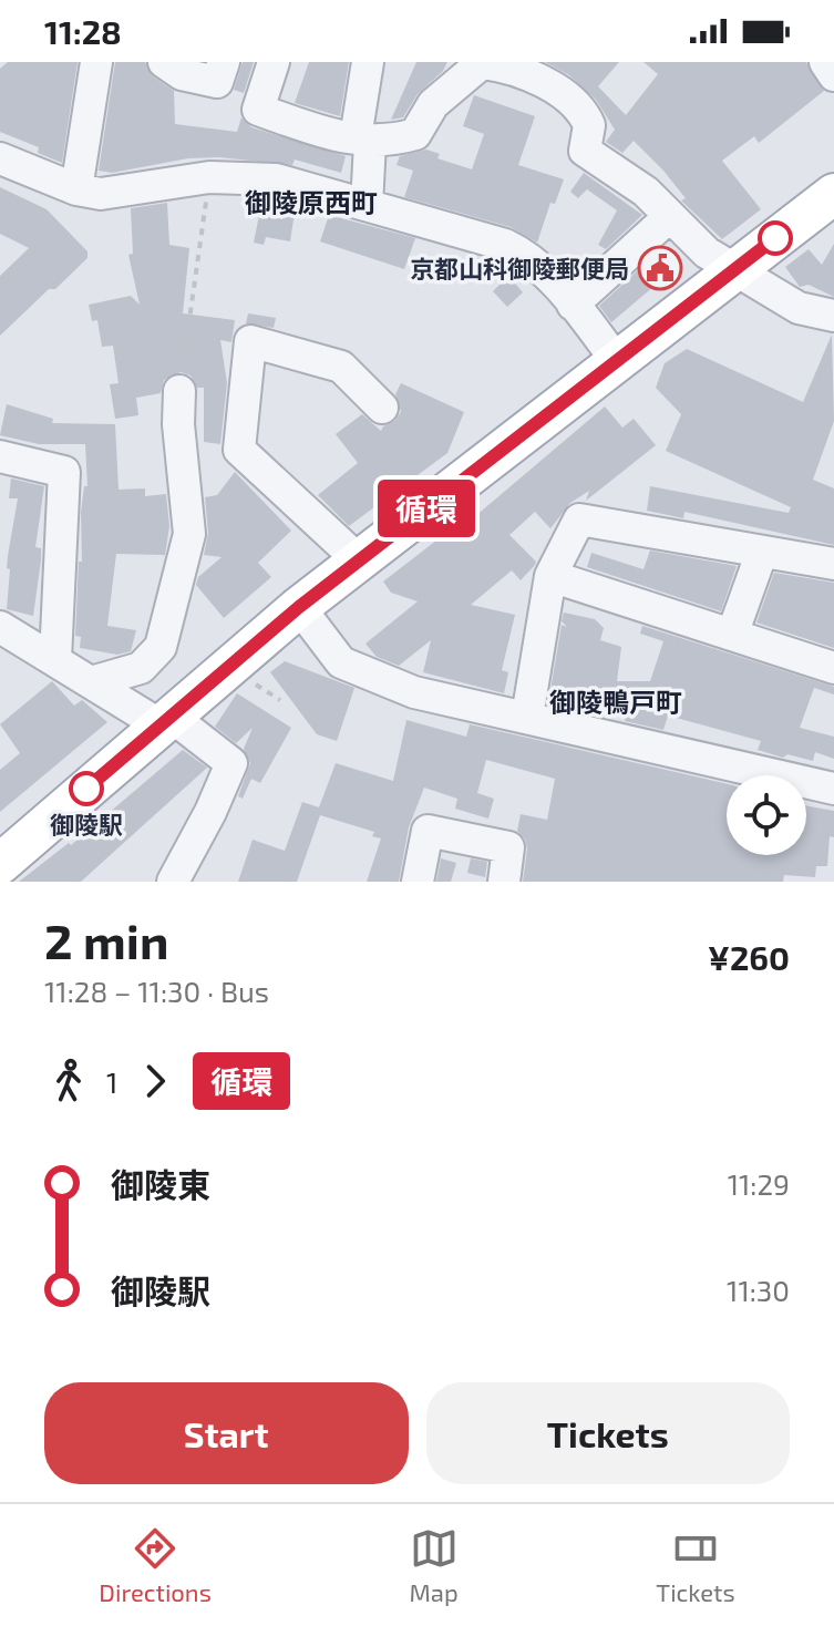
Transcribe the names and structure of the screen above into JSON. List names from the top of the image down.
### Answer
{
  "districts": ["御陵原西町", "御陵鴨戸町"],
  "places": {
    "public building": ["京都山科御陵郵便局"],
    "other": ["御陵駅"]
  },
  "lines": ["bus line 循環"],
  "page": {
    "status": "11:28",
    "on_map": "循環",
    "heading": ["2 min", "11:28 – 11:30 · Bus", "¥260"],
    "legs": ["1", "循環"],
    "list": [
      {
        "name": "御陵東",
        "value": "11:29"
      },
      {
        "name": "御陵駅",
        "value": "11:30"
      }
    ],
    "buttons": ["Start", "Tickets"],
    "tabs": ["Directions", "Map", "Tickets"]
  }
}
